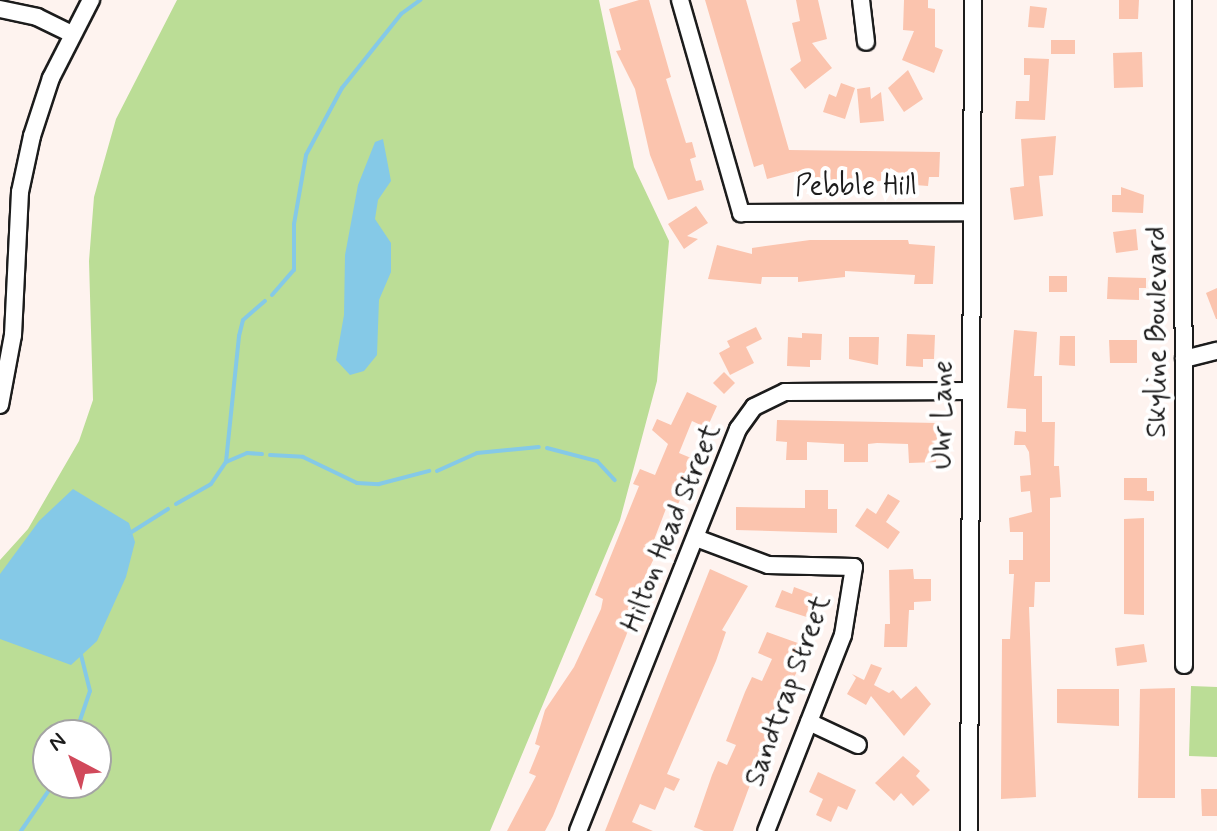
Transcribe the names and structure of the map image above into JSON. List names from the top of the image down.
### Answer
{
  "streets": {
    "street": [
      "Pebble Hill",
      "Skyline Boulevard",
      "Uhr Lane",
      "Hilton Head Street",
      "Sandtrap Street"
    ]
  },
  "crossings": [
    ["Pebble Hill", "Uhr Lane"],
    ["Uhr Lane", "Hilton Head Street"],
    ["Hilton Head Street", "Sandtrap Street"]
  ],
  "north": "top left"
}
